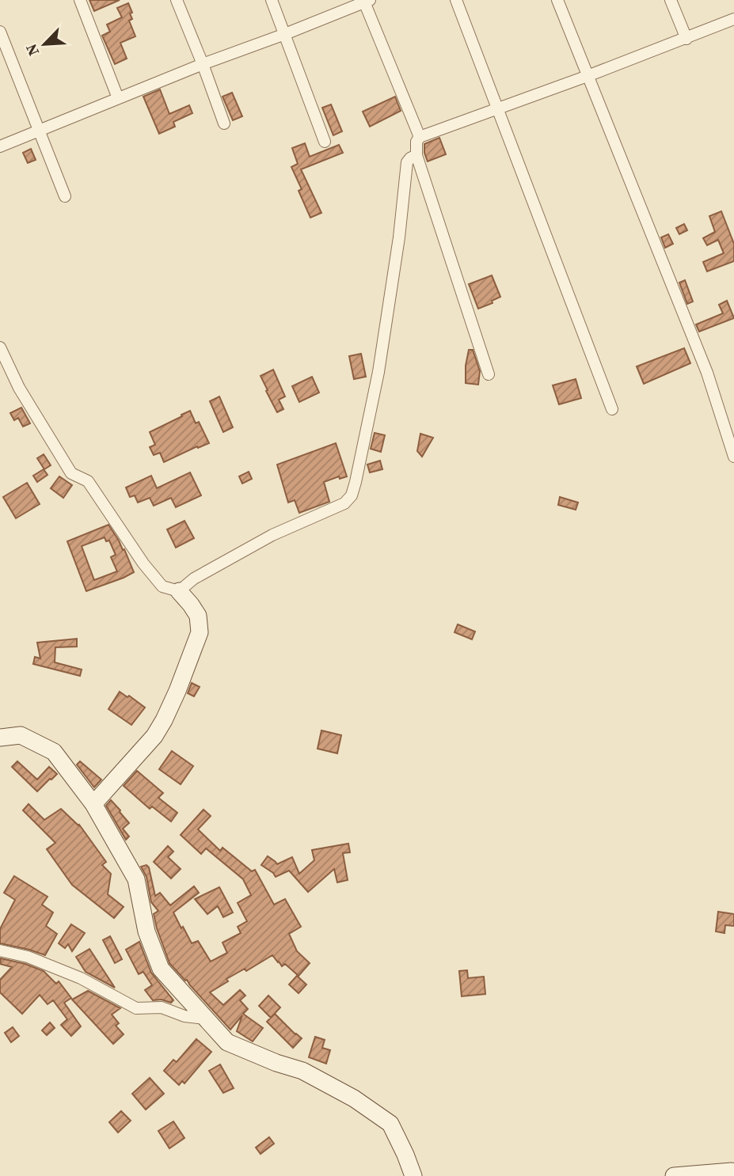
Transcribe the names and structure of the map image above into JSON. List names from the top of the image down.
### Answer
{
  "north": "bottom left"
}
